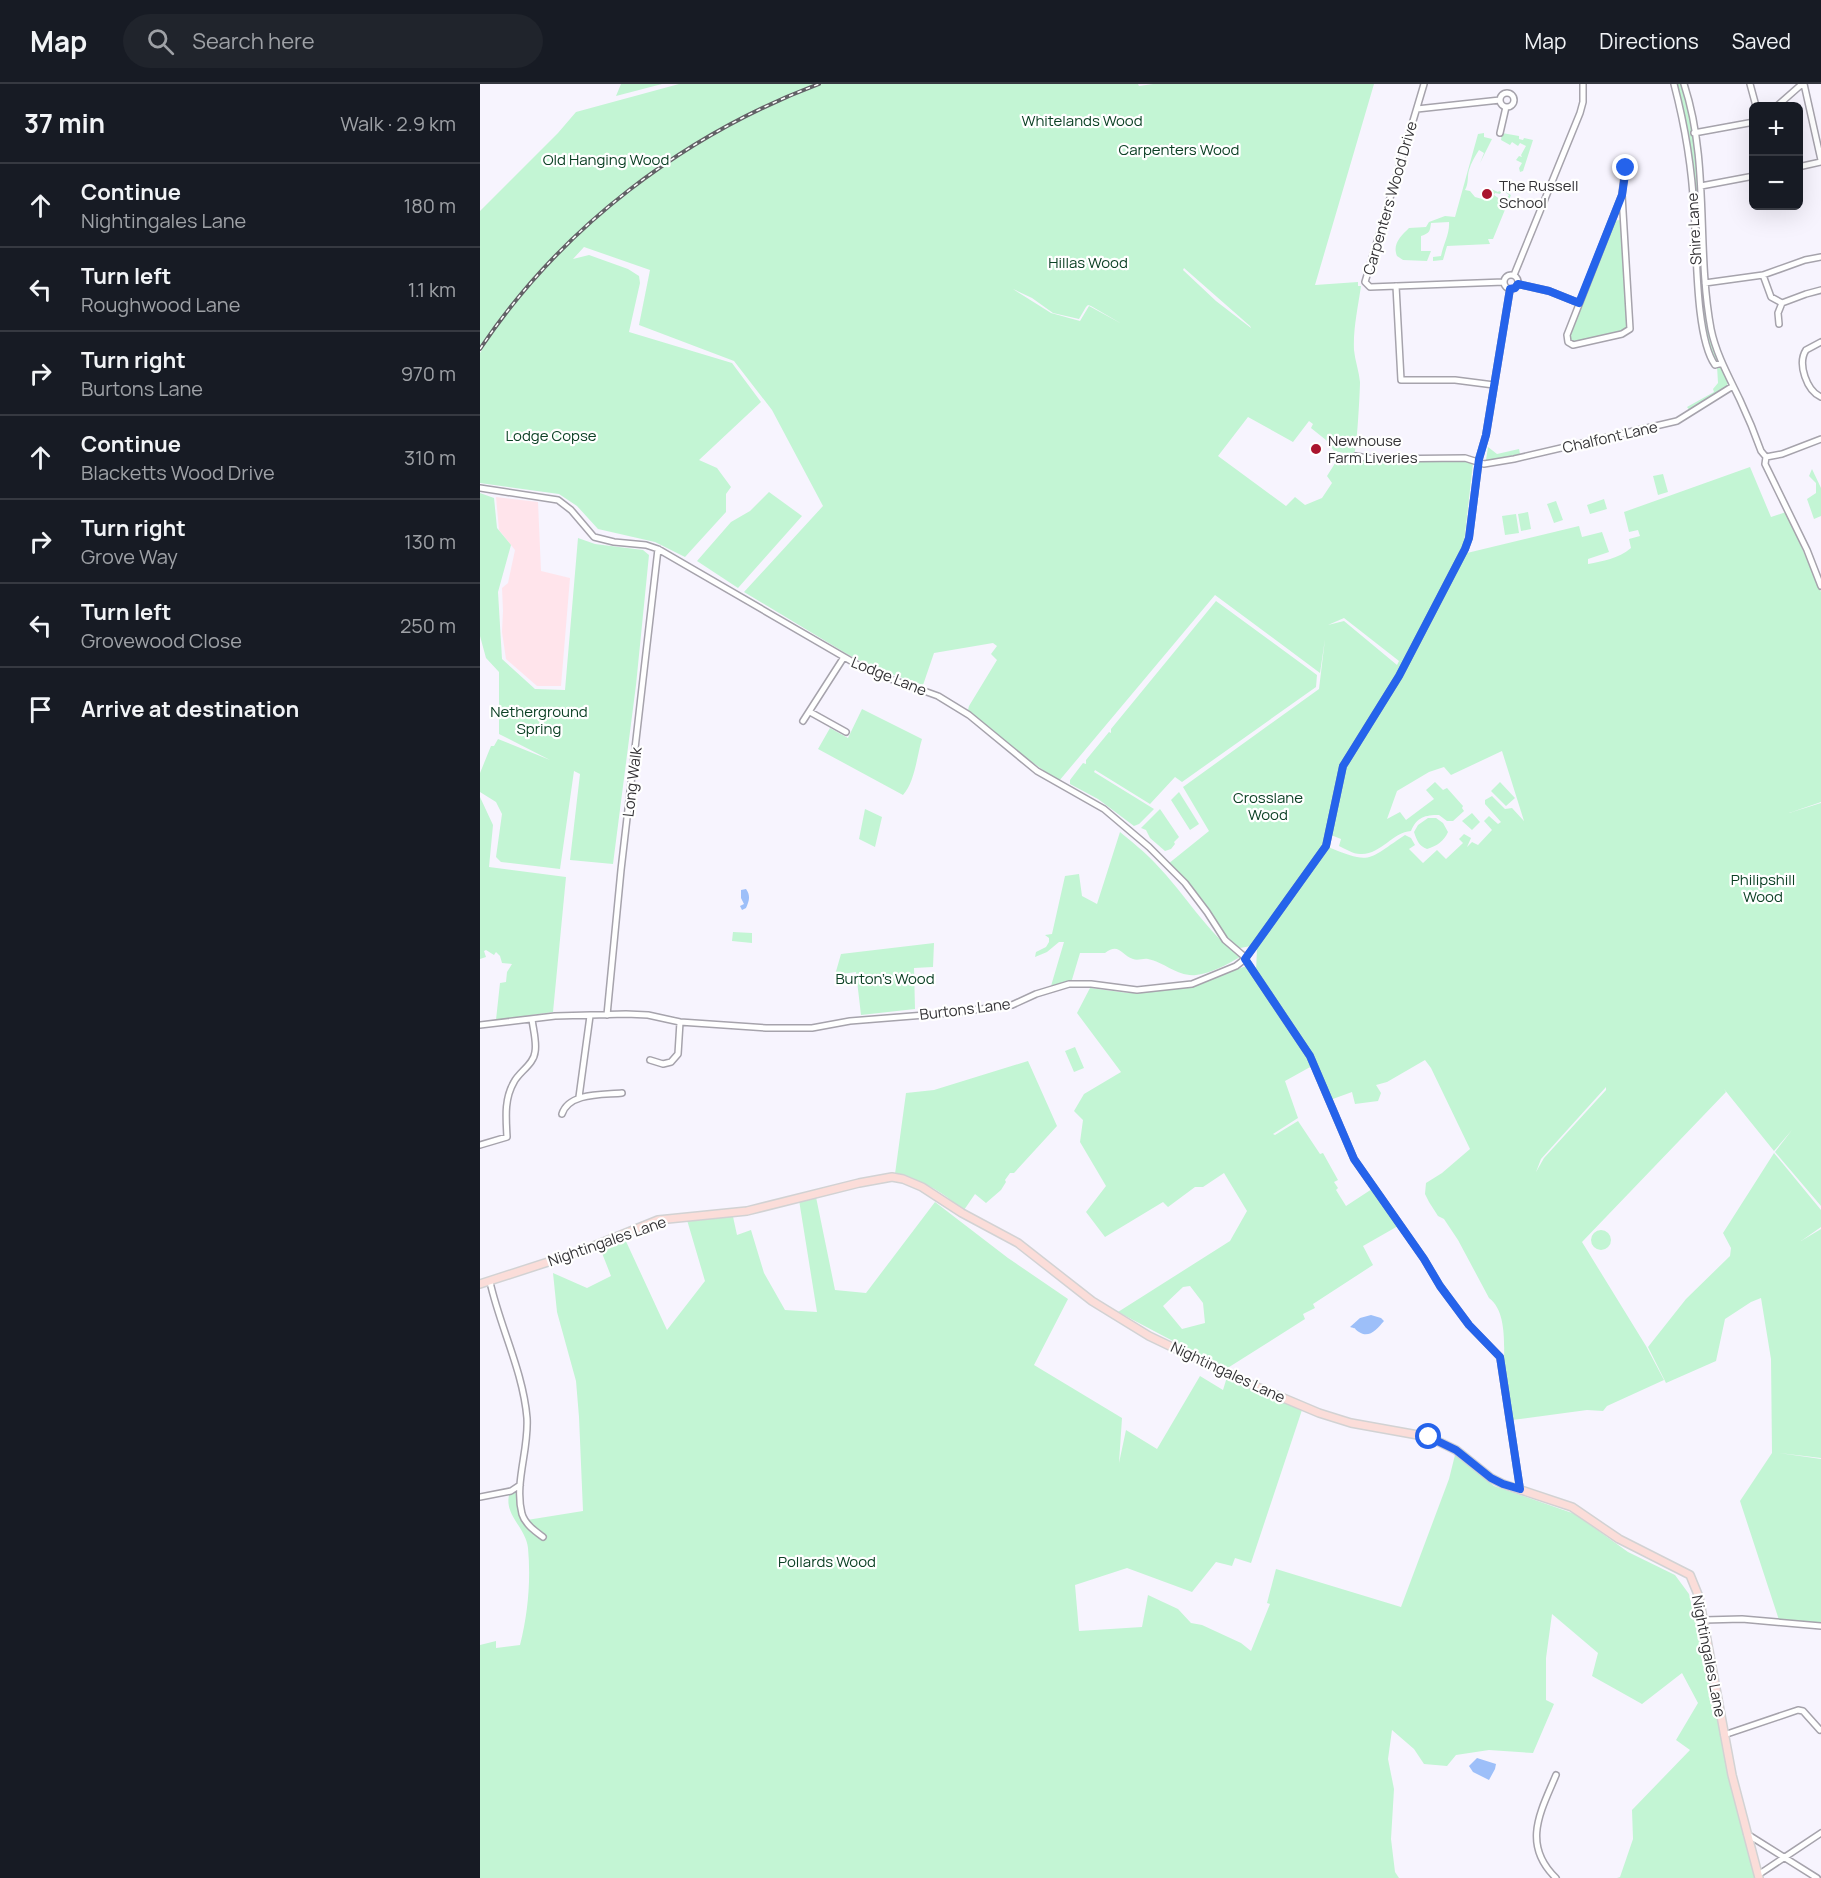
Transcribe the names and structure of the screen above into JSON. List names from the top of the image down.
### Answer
{
  "streets": {
    "main road": ["Nightingales Lane"],
    "street": [
      "Carpenters Wood Drive",
      "Shire Lane",
      "Chalfont Lane",
      "Lodge Lane",
      "Long Walk",
      "Burtons Lane"
    ]
  },
  "crossings": [
    ["Carpenters Wood Drive", "Burtons Lane"],
    ["Shire Lane", "Chalfont Lane"],
    ["Chalfont Lane", "Burtons Lane"],
    ["Lodge Lane", "Long Walk"],
    ["Lodge Lane", "Burtons Lane"],
    ["Lodge Lane", "Nightingales Lane"],
    ["Long Walk", "Burtons Lane"]
  ],
  "parks": [
    "Whitelands Wood",
    "Carpenters Wood",
    "Old Hanging Wood",
    "Hillas Wood",
    "Lodge Copse",
    "Netherground Spring",
    "Crosslane Wood",
    "Philipshill Wood",
    "Burton's Wood",
    "Pollards Wood"
  ],
  "places": ["The Russell School", "Newhouse Farm Liveries"],
  "page": {
    "header": "Map",
    "search": "Search here",
    "nav": ["Map", "Directions", "Saved"],
    "heading": ["37 min", "Walk · 2.9 km"],
    "map_buttons": ["+", "−"],
    "list": [
      ["Continue", "Nightingales Lane", "180 m"],
      ["Turn left", "Roughwood Lane", "1.1 km"],
      ["Turn right", "Burtons Lane", "970 m"],
      ["Continue", "Blacketts Wood Drive", "310 m"],
      ["Turn right", "Grove Way", "130 m"],
      ["Turn left", "Grovewood Close", "250 m"],
      "Arrive at destination"
    ]
  }
}
